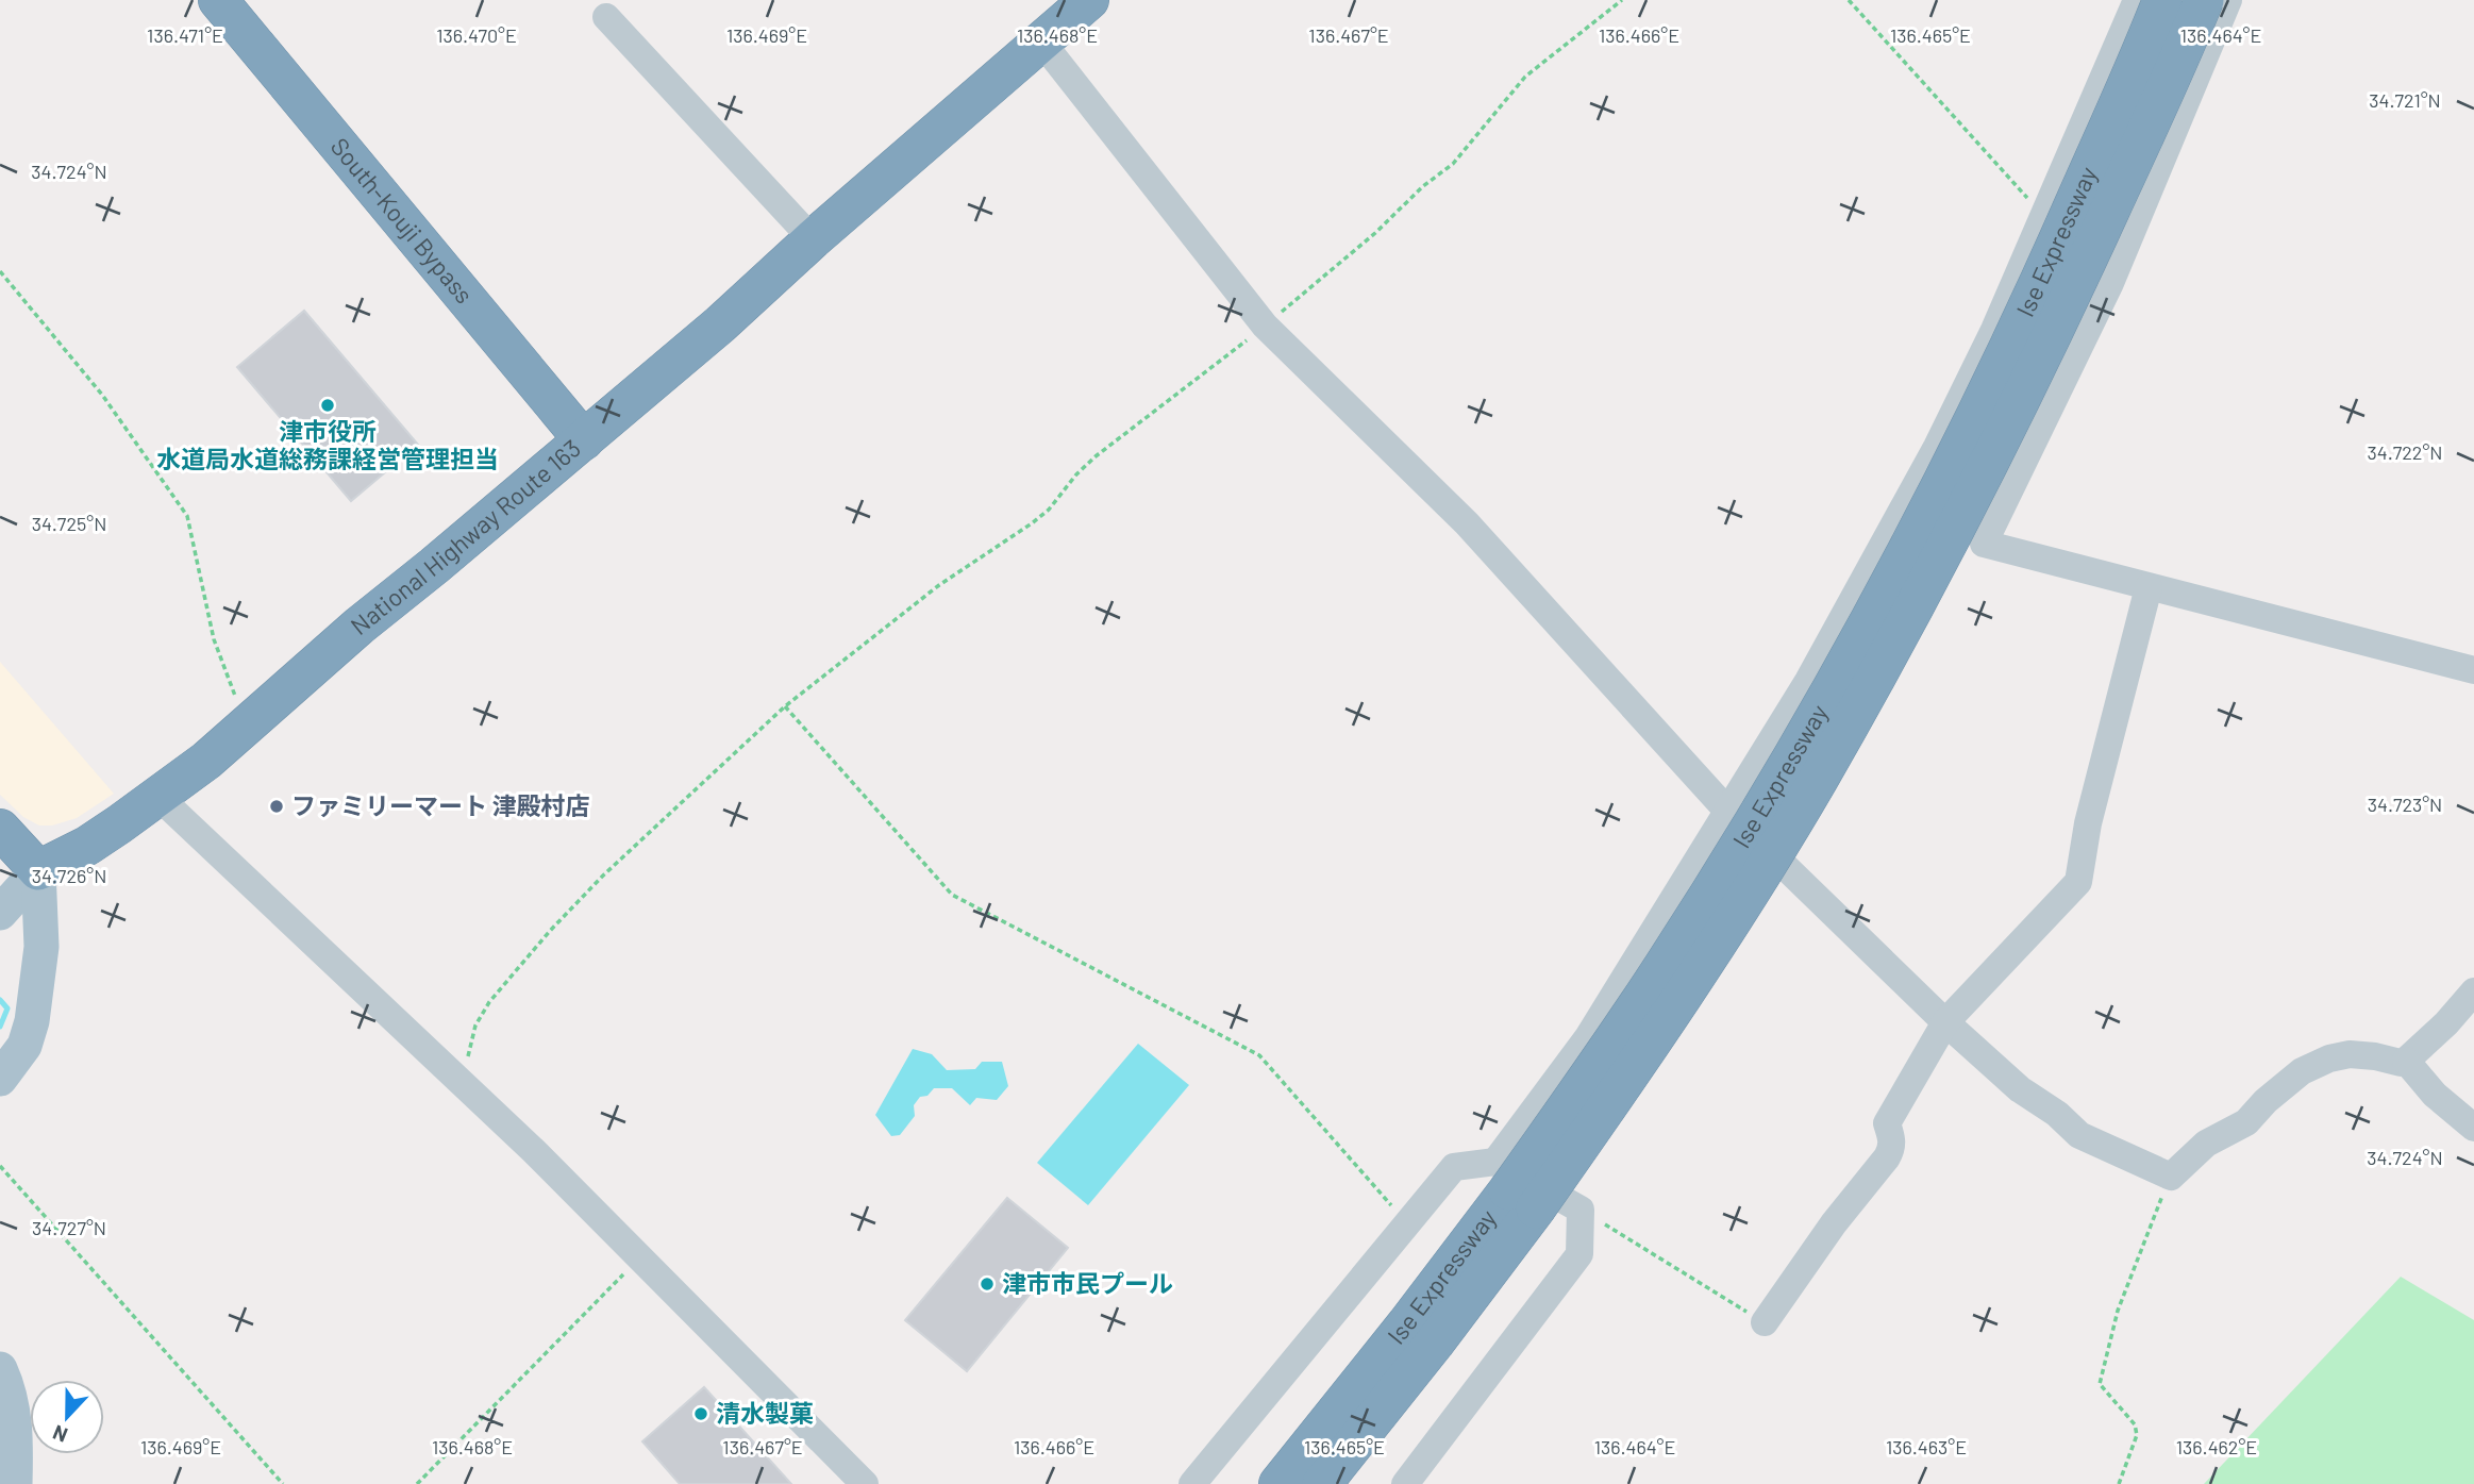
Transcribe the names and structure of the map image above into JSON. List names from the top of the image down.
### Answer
{
  "streets": {
    "highway": ["South-Kouji Bypass", "Ise Expressway", "National Highway Route 163"]
  },
  "crossings": [
    ["South-Kouji Bypass", "National Highway Route 163"]
  ],
  "places": [
    "津市役所 水道局水道総務課経営管理担当",
    "ファミリーマート 津殿村店",
    "津市市民プール",
    "清水製菓"
  ],
  "north": "bottom",
  "coordinates": [
    "136.469°E",
    "136.468°E",
    "136.466°E",
    "136.465°E",
    "136.464°E",
    "136.471°E",
    "136.470°E",
    "136.467°E",
    "34.721°N",
    "34.724°N",
    "34.722°N",
    "34.725°N",
    "34.723°N",
    "34.726°N",
    "34.727°N",
    "136.463°E",
    "136.462°E"
  ]
}
